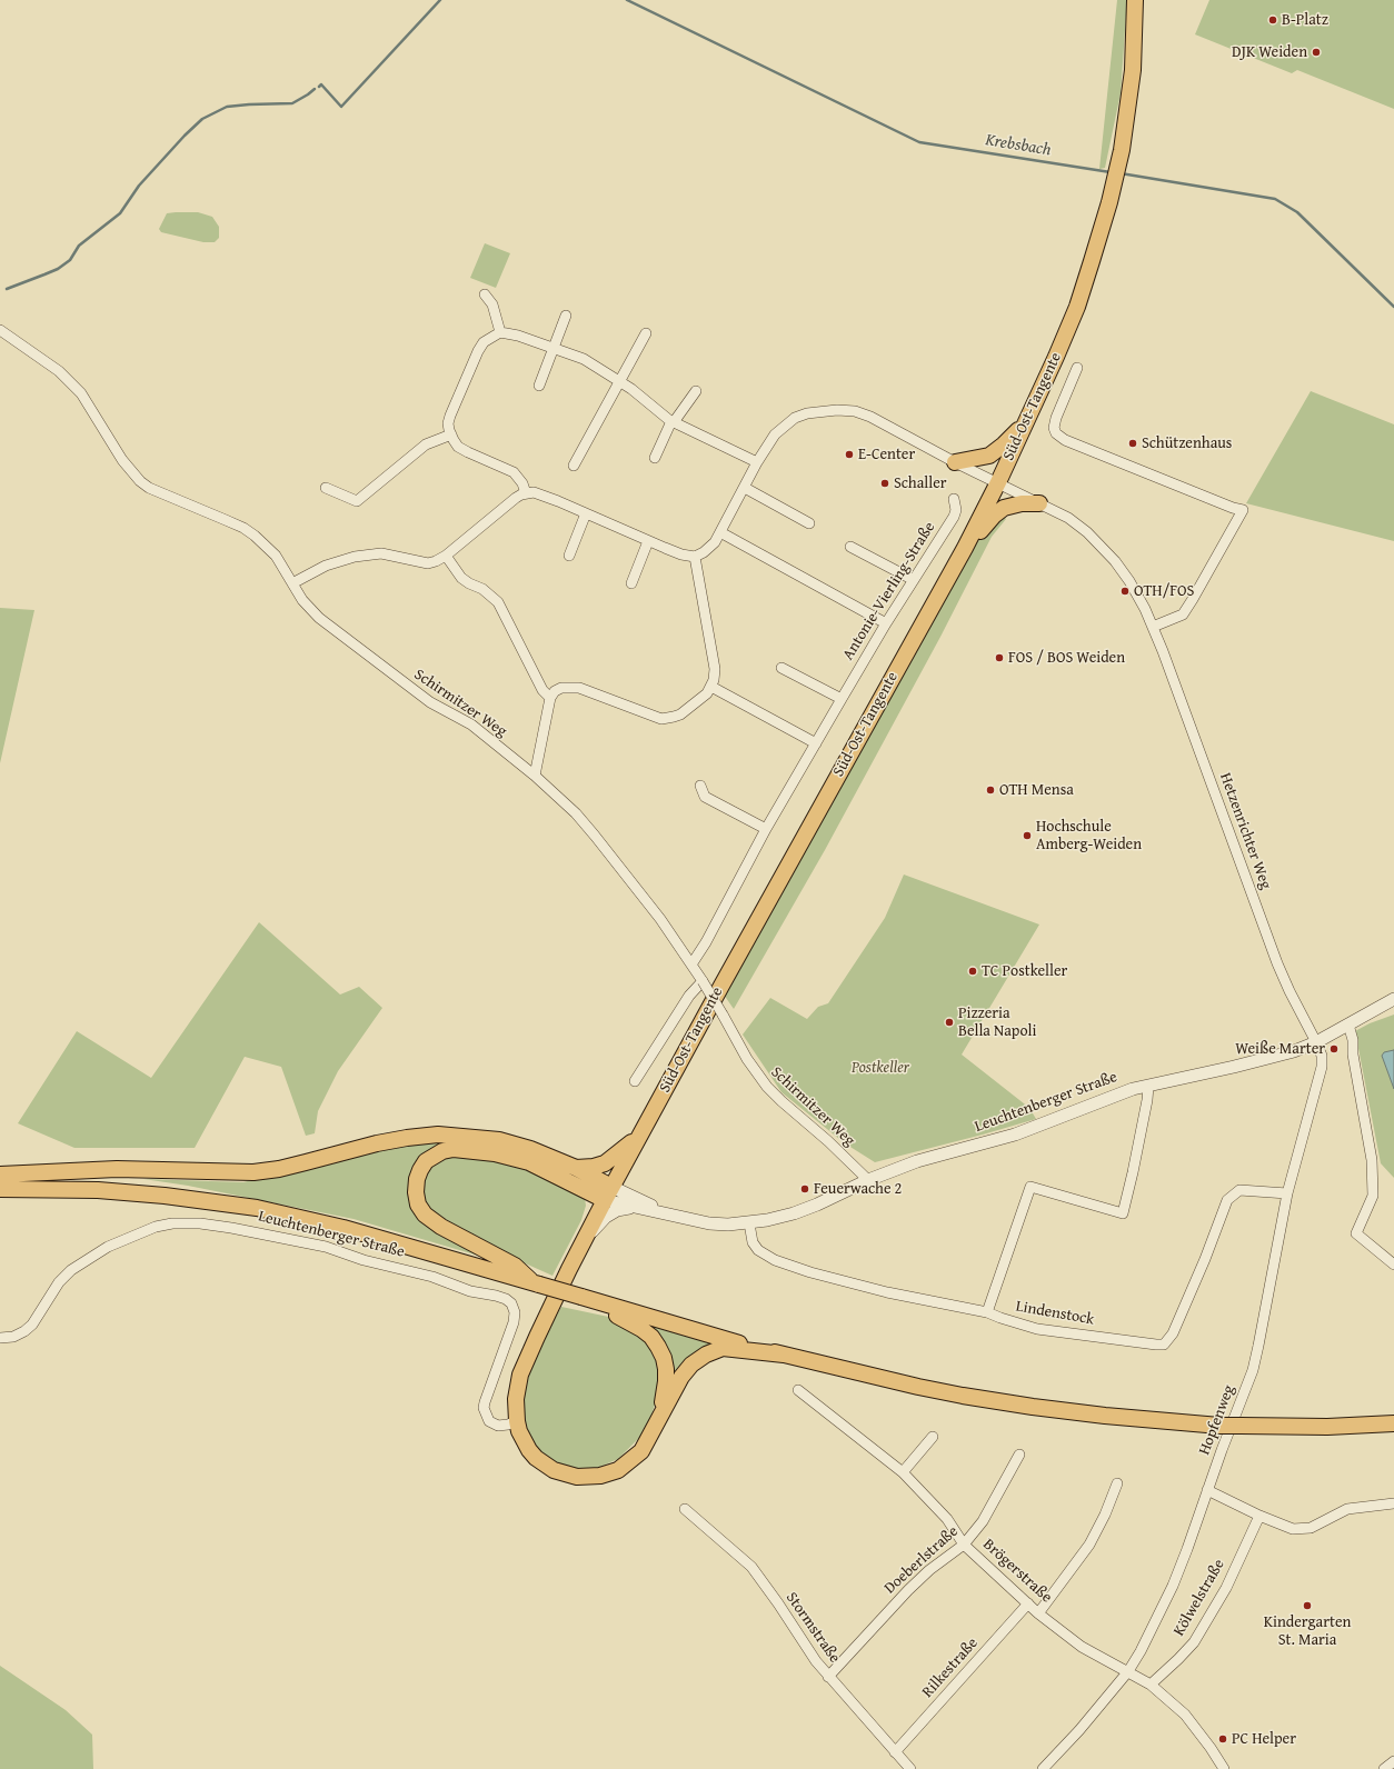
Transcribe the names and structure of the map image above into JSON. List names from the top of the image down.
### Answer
{
  "streets": {
    "main road": ["Süd-Ost-Tangente"],
    "street": [
      "Antonie-Vierling-Straße",
      "Schirmitzer Weg",
      "Hetzenrichter Weg",
      "Leuchtenberger Straße",
      "Lindenstock",
      "Hopfenweg",
      "Doeberlstraße",
      "Brögerstraße",
      "Kölwelstraße",
      "Stormstraße",
      "Rilkestraße"
    ]
  },
  "crossings": [
    ["Süd-Ost-Tangente", "Hetzenrichter Weg"],
    ["Süd-Ost-Tangente", "Leuchtenberger Straße"],
    ["Antonie-Vierling-Straße", "Schirmitzer Weg"],
    ["Schirmitzer Weg", "Leuchtenberger Straße"],
    ["Hetzenrichter Weg", "Leuchtenberger Straße"],
    ["Hetzenrichter Weg", "Hopfenweg"],
    ["Leuchtenberger Straße", "Lindenstock"],
    ["Leuchtenberger Straße", "Hopfenweg"],
    ["Lindenstock", "Hopfenweg"],
    ["Hopfenweg", "Brögerstraße"],
    ["Doeberlstraße", "Brögerstraße"],
    ["Doeberlstraße", "Stormstraße"],
    ["Brögerstraße", "Kölwelstraße"],
    ["Brögerstraße", "Rilkestraße"],
    ["Stormstraße", "Rilkestraße"]
  ],
  "water": ["Krebsbach"],
  "parks": ["Postkeller"],
  "places": [
    "B-Platz",
    "DJK Weiden",
    "Schützenhaus",
    "E-Center",
    "Schaller",
    "OTH/FOS",
    "FOS / BOS Weiden",
    "OTH Mensa",
    "Hochschule Amberg-Weiden",
    "TC Postkeller",
    "Pizzeria Bella Napoli",
    "Weiße Marter",
    "Feuerwache 2",
    "Kindergarten St. Maria",
    "PC Helper"
  ]
}
